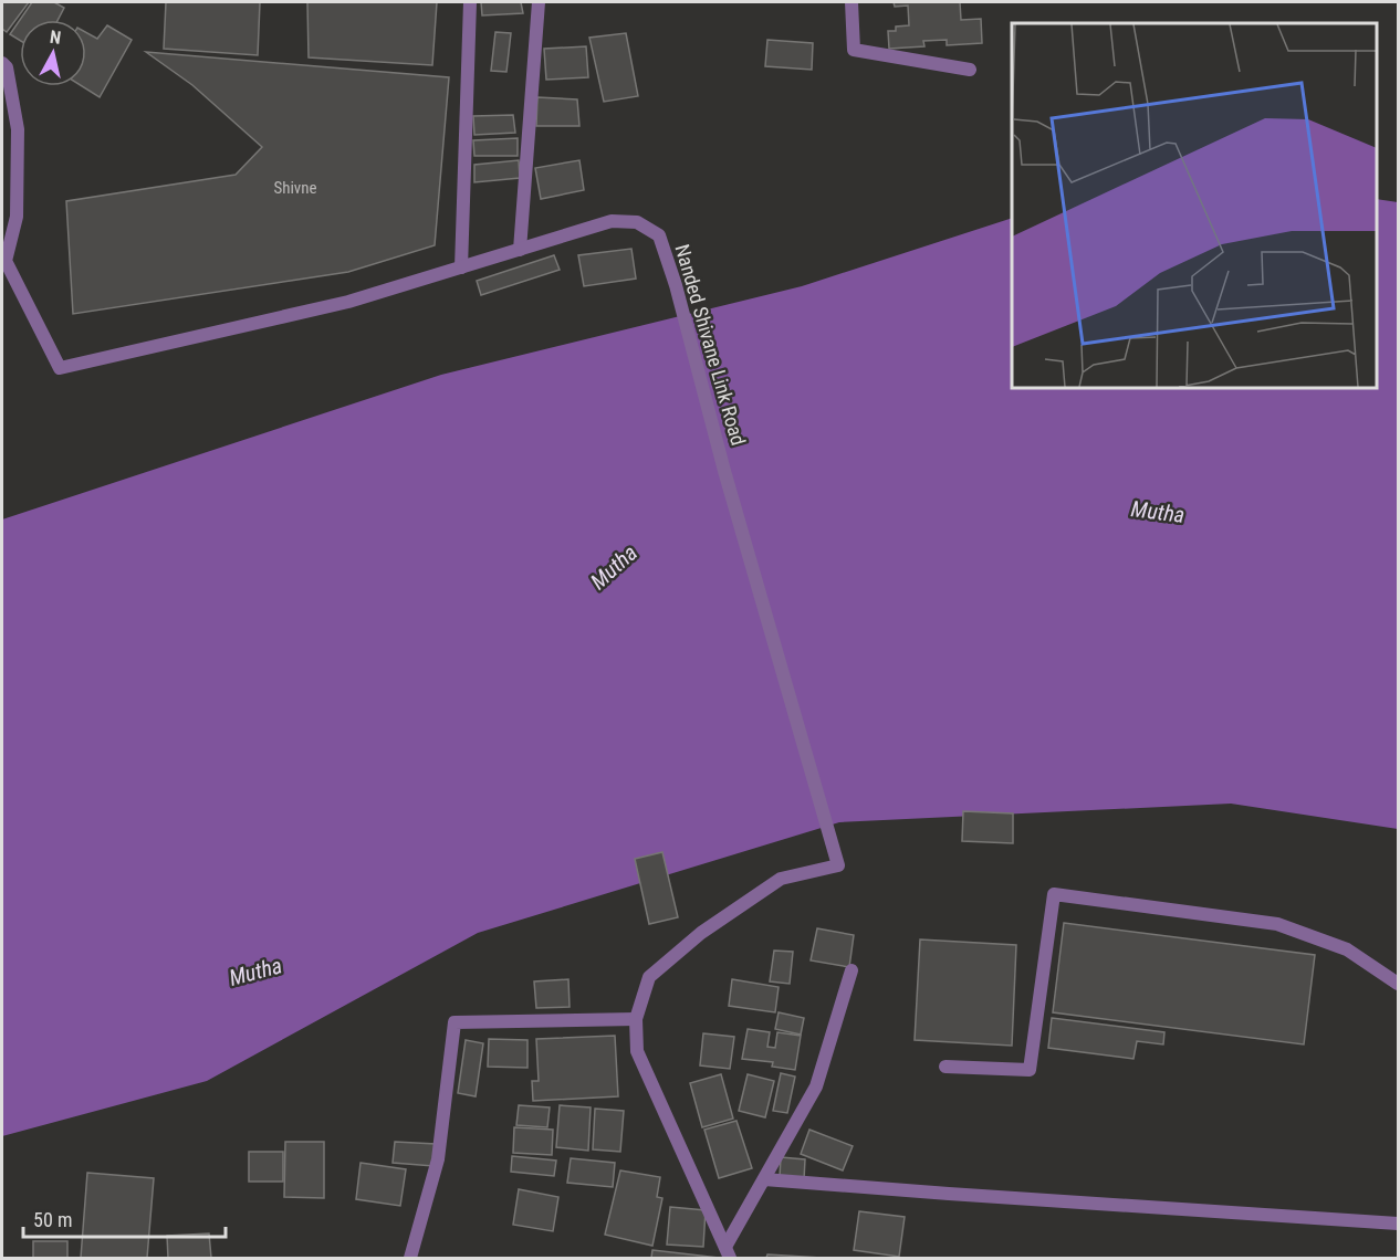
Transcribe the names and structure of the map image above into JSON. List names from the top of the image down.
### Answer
{
  "streets": {
    "street": ["Nanded Shivane Link Road"]
  },
  "water": ["Mutha"],
  "house_numbers": ["Shivne"],
  "scale_bar": "50 m",
  "north": "top"
}
